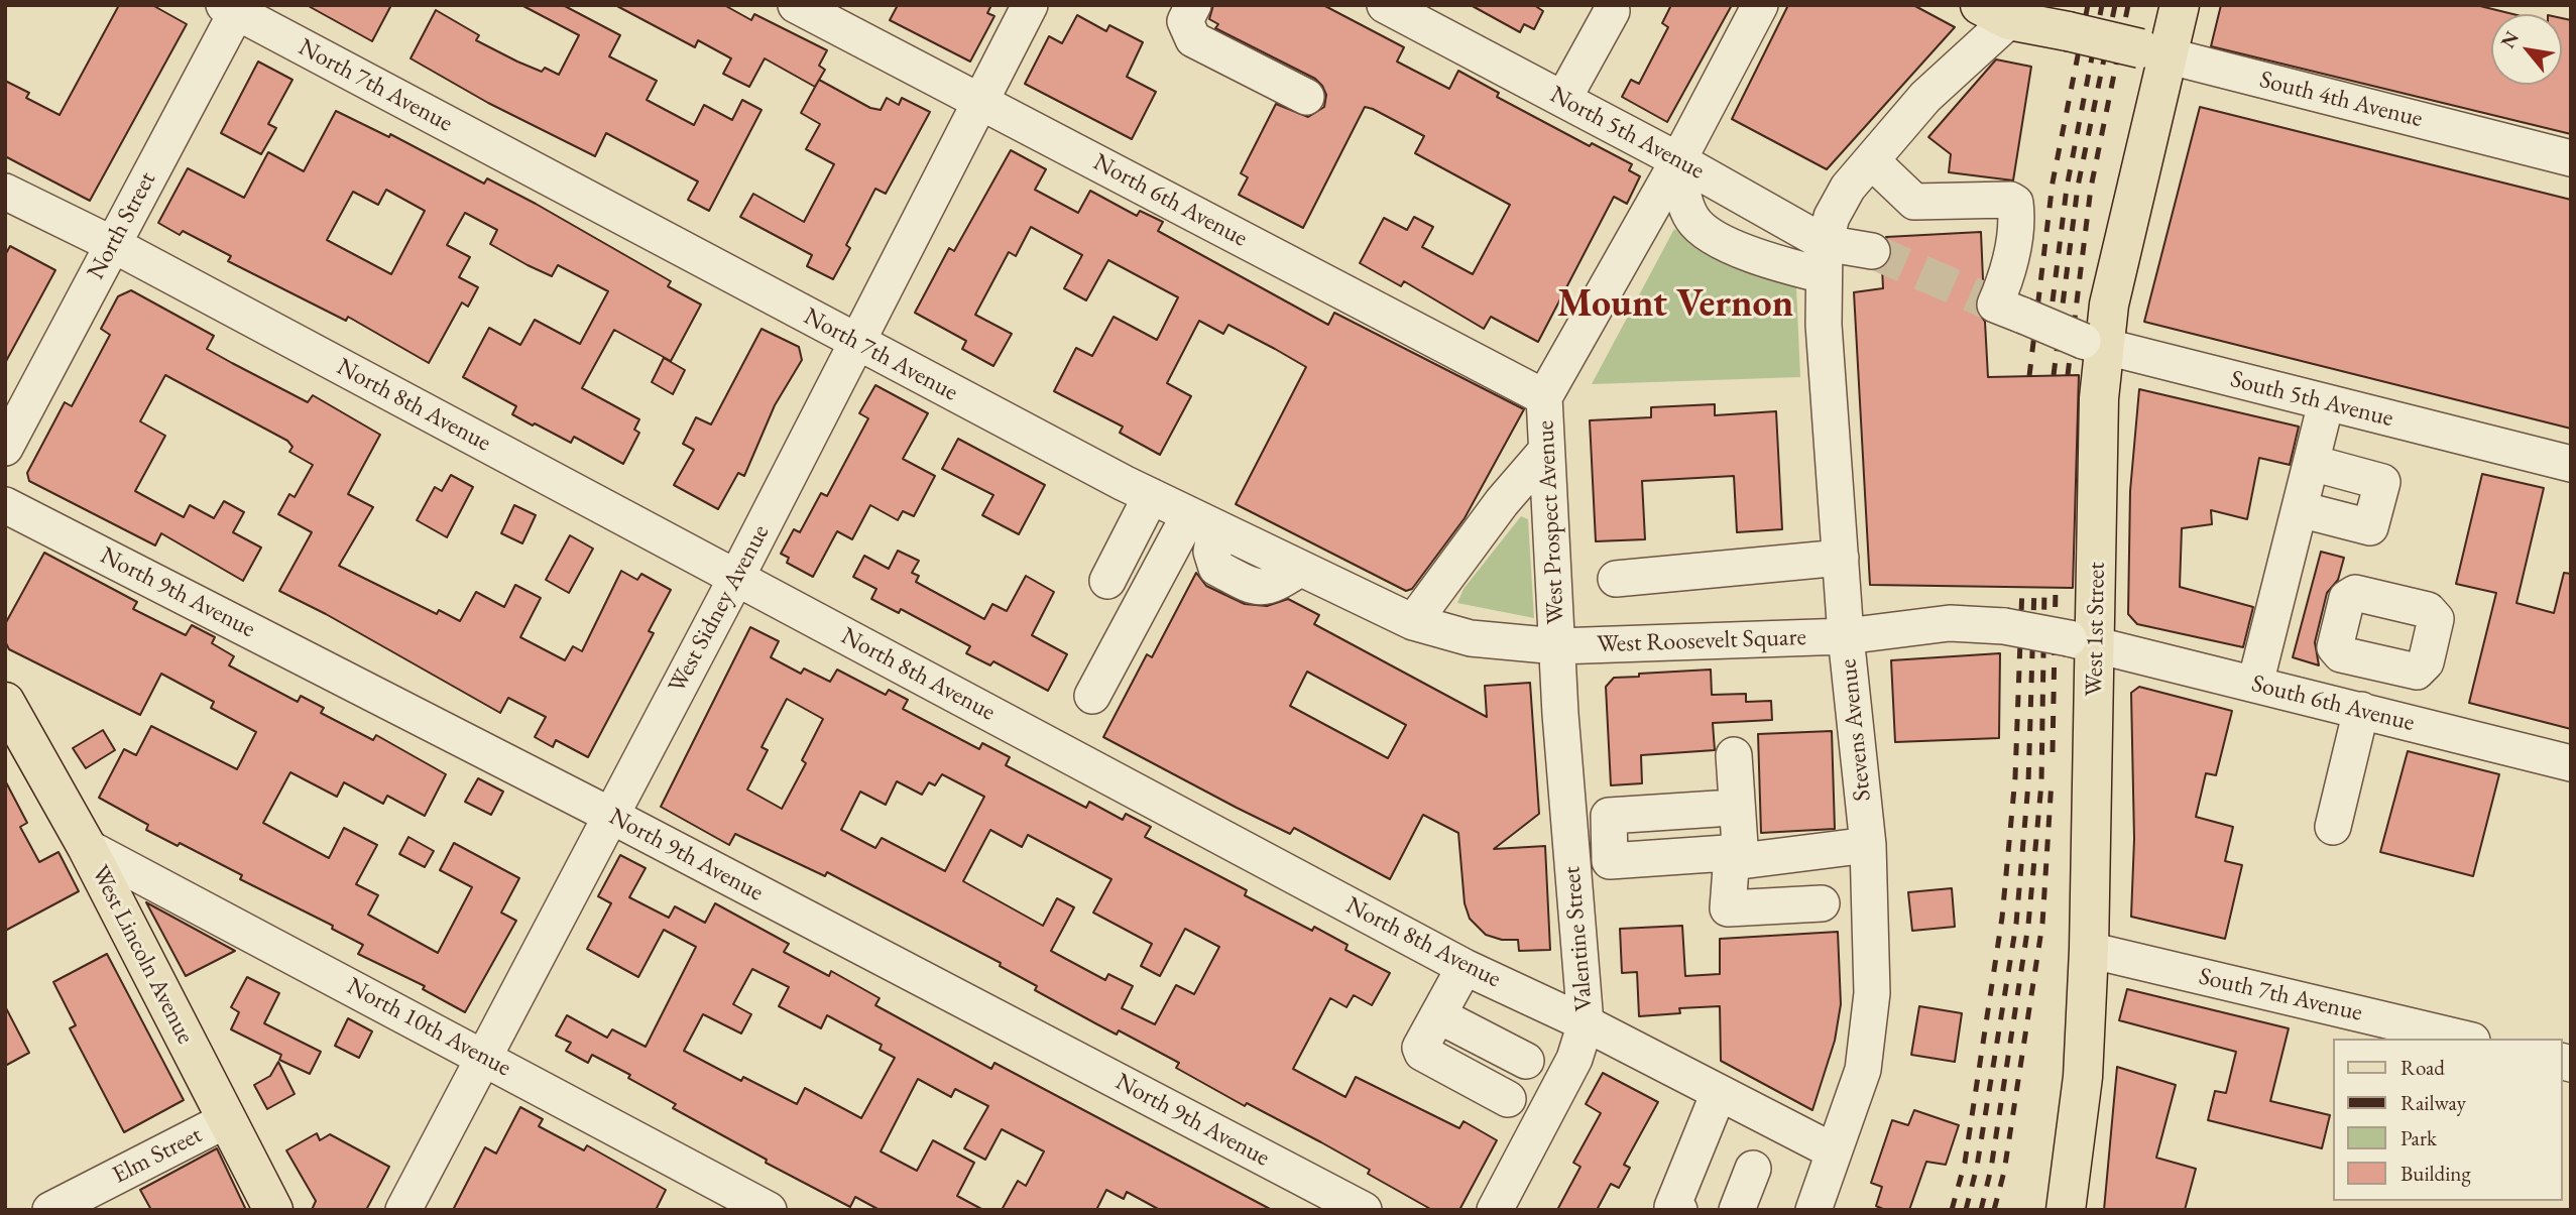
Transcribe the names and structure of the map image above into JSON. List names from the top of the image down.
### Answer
{
  "streets": {
    "main road": ["West 1st Street", "West Lincoln Avenue"],
    "street": [
      "North 7th Avenue",
      "South 4th Avenue",
      "North 5th Avenue",
      "North 6th Avenue",
      "North Street",
      "South 5th Avenue",
      "North 8th Avenue",
      "West Prospect Avenue",
      "North 9th Avenue",
      "West Sidney Avenue",
      "West Roosevelt Square",
      "South 6th Avenue",
      "Stevens Avenue",
      "Valentine Street",
      "South 7th Avenue",
      "North 10th Avenue",
      "Elm Street"
    ]
  },
  "crossings": [
    ["North 7th Avenue", "North Street"],
    ["North 7th Avenue", "West Prospect Avenue"],
    ["North 7th Avenue", "West Sidney Avenue"],
    ["North 7th Avenue", "West Roosevelt Square"],
    ["North 7th Avenue", "Valentine Street"],
    ["South 4th Avenue", "West 1st Street"],
    ["North 5th Avenue", "Stevens Avenue"],
    ["North 6th Avenue", "West Prospect Avenue"],
    ["North 6th Avenue", "West Sidney Avenue"],
    ["North Street", "North 8th Avenue"],
    ["South 5th Avenue", "West 1st Street"],
    ["North 8th Avenue", "West Sidney Avenue"],
    ["North 8th Avenue", "Stevens Avenue"],
    ["North 8th Avenue", "Valentine Street"],
    ["West Prospect Avenue", "West Roosevelt Square"],
    ["West Prospect Avenue", "Valentine Street"],
    ["North 9th Avenue", "West Sidney Avenue"],
    ["West Sidney Avenue", "North 10th Avenue"],
    ["West 1st Street", "South 6th Avenue"],
    ["West 1st Street", "South 7th Avenue"],
    ["West Roosevelt Square", "South 6th Avenue"],
    ["West Roosevelt Square", "Stevens Avenue"],
    ["West Roosevelt Square", "Valentine Street"],
    ["West Lincoln Avenue", "North 10th Avenue"],
    ["West Lincoln Avenue", "Elm Street"]
  ],
  "districts": ["Mount Vernon"],
  "legend": [
    "Road",
    "Railway",
    "Park",
    "Building"
  ],
  "north": "top left"
}
